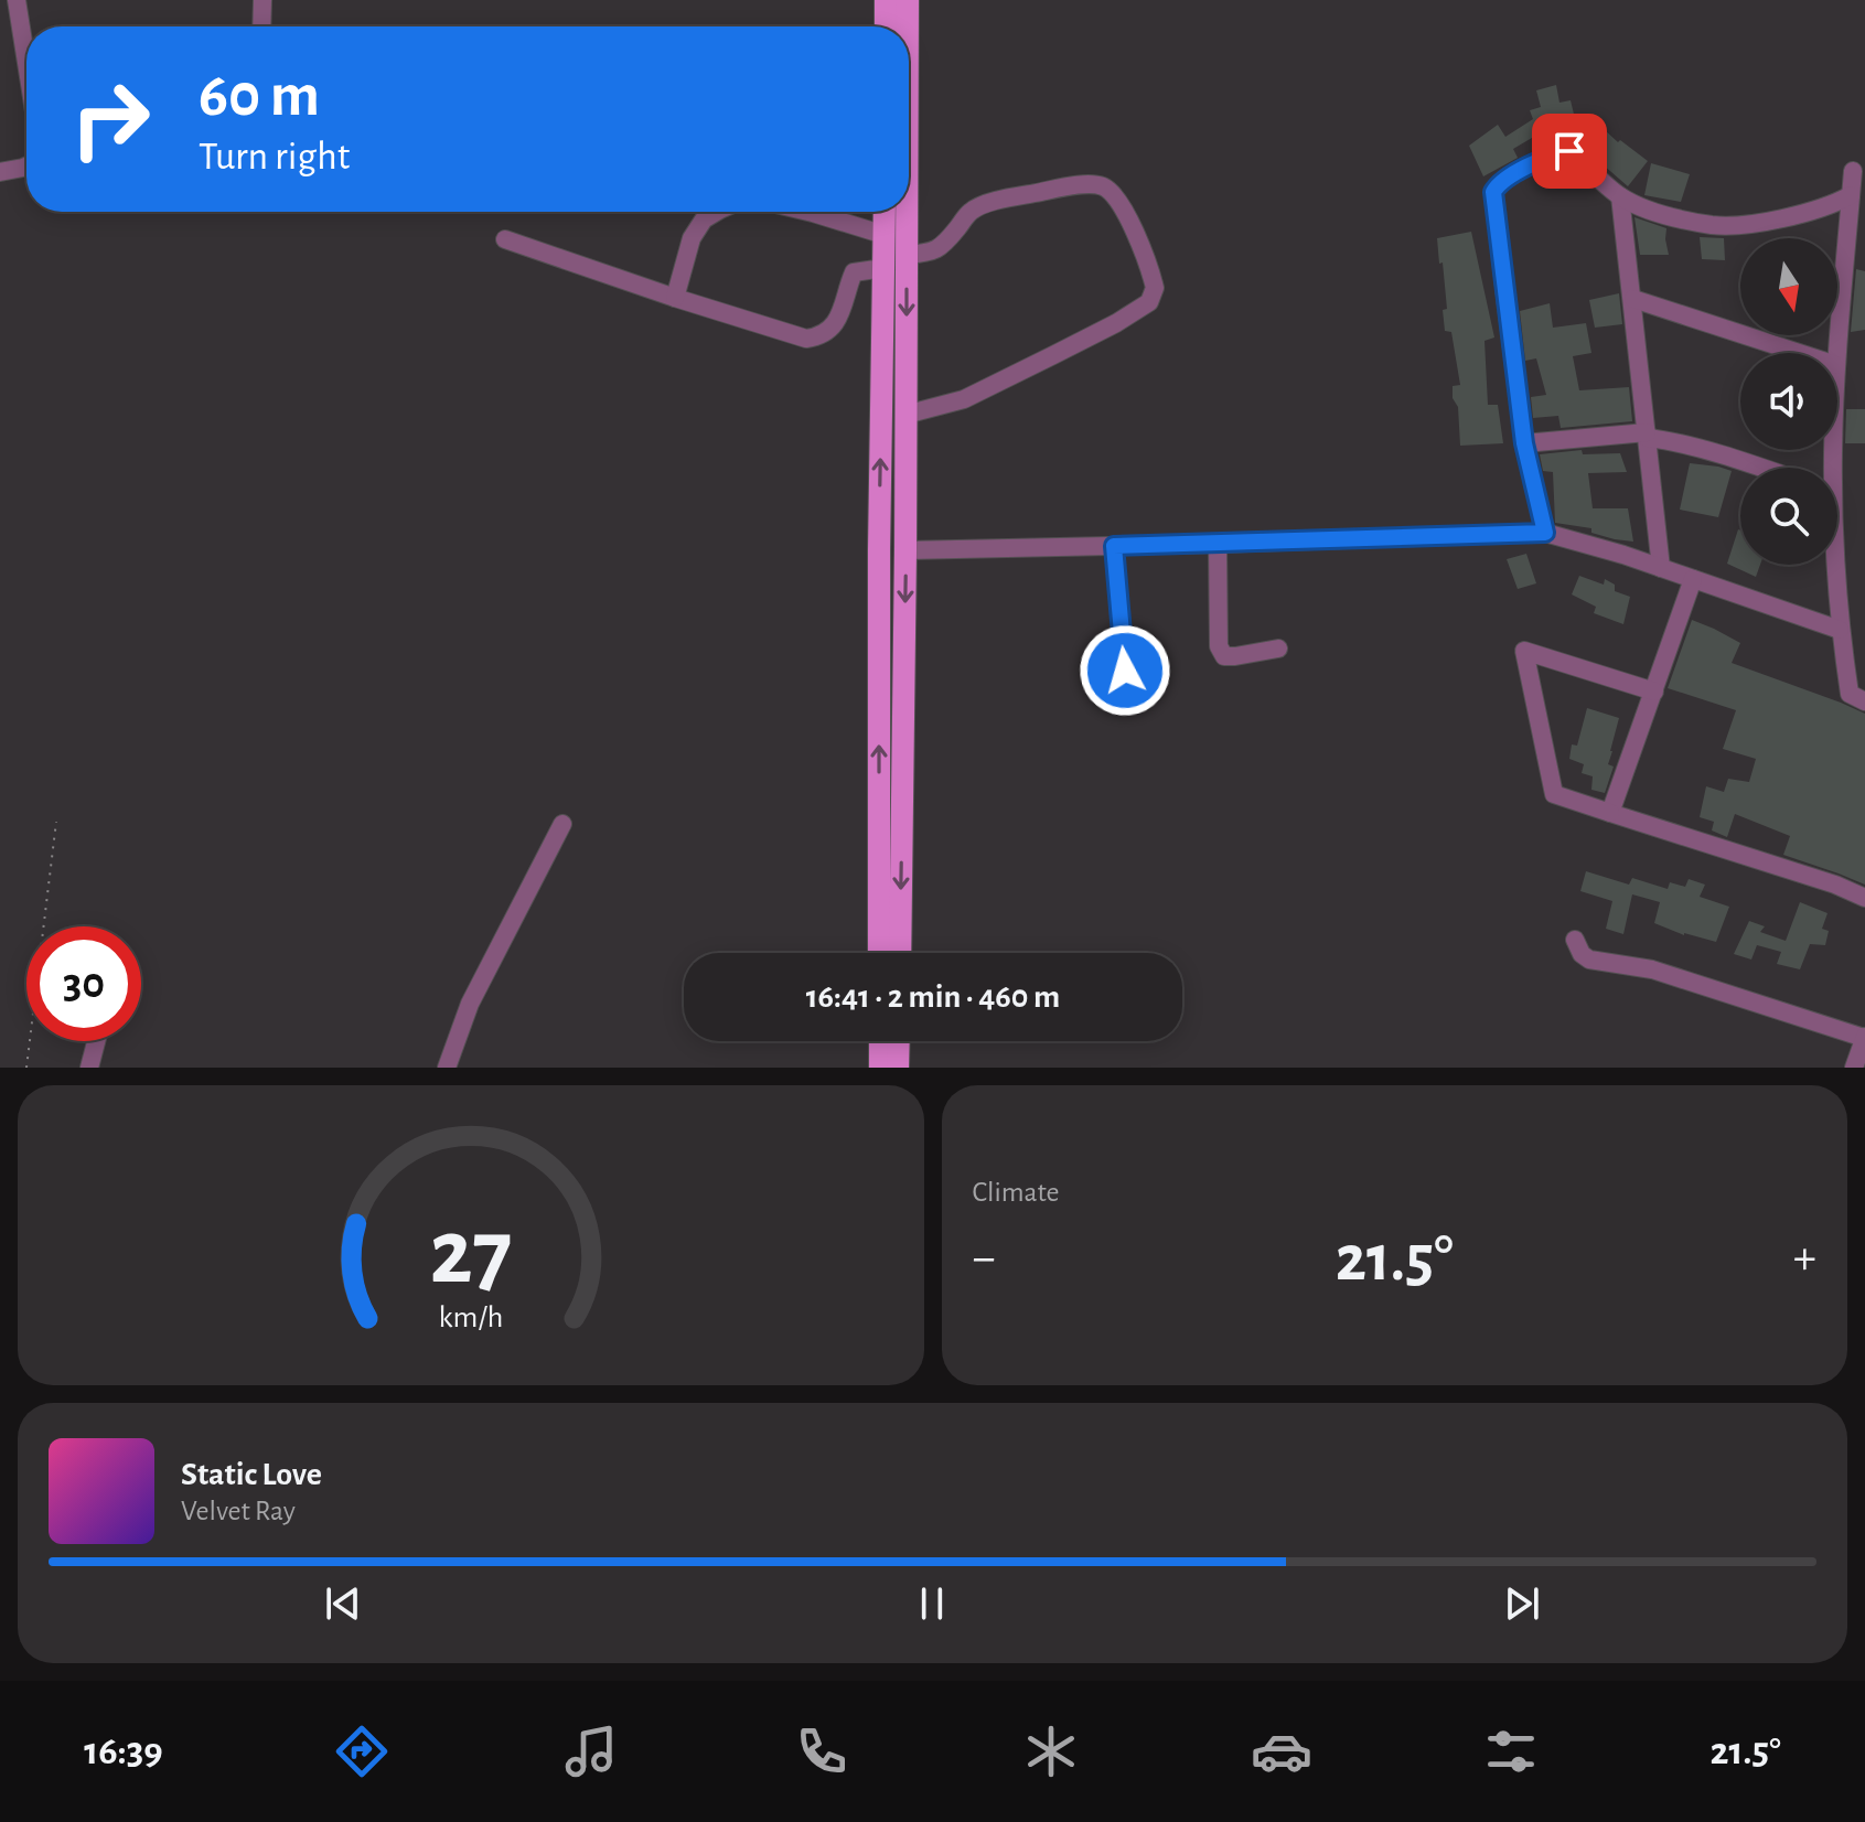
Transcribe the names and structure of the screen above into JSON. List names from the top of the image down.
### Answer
{
  "north": "bottom",
  "page": {
    "turn": ["60 m", "Turn right"],
    "limit": "30",
    "trip": "16:41 · 2 min · 460 m",
    "tile": "Climate",
    "heat": ["−", "21.5°", "+"],
    "song": ["Static Love", "Velvet Ray"],
    "tabs": ["16:39", "21.5°"],
    "gauge": ["27", "km/h"]
  }
}
